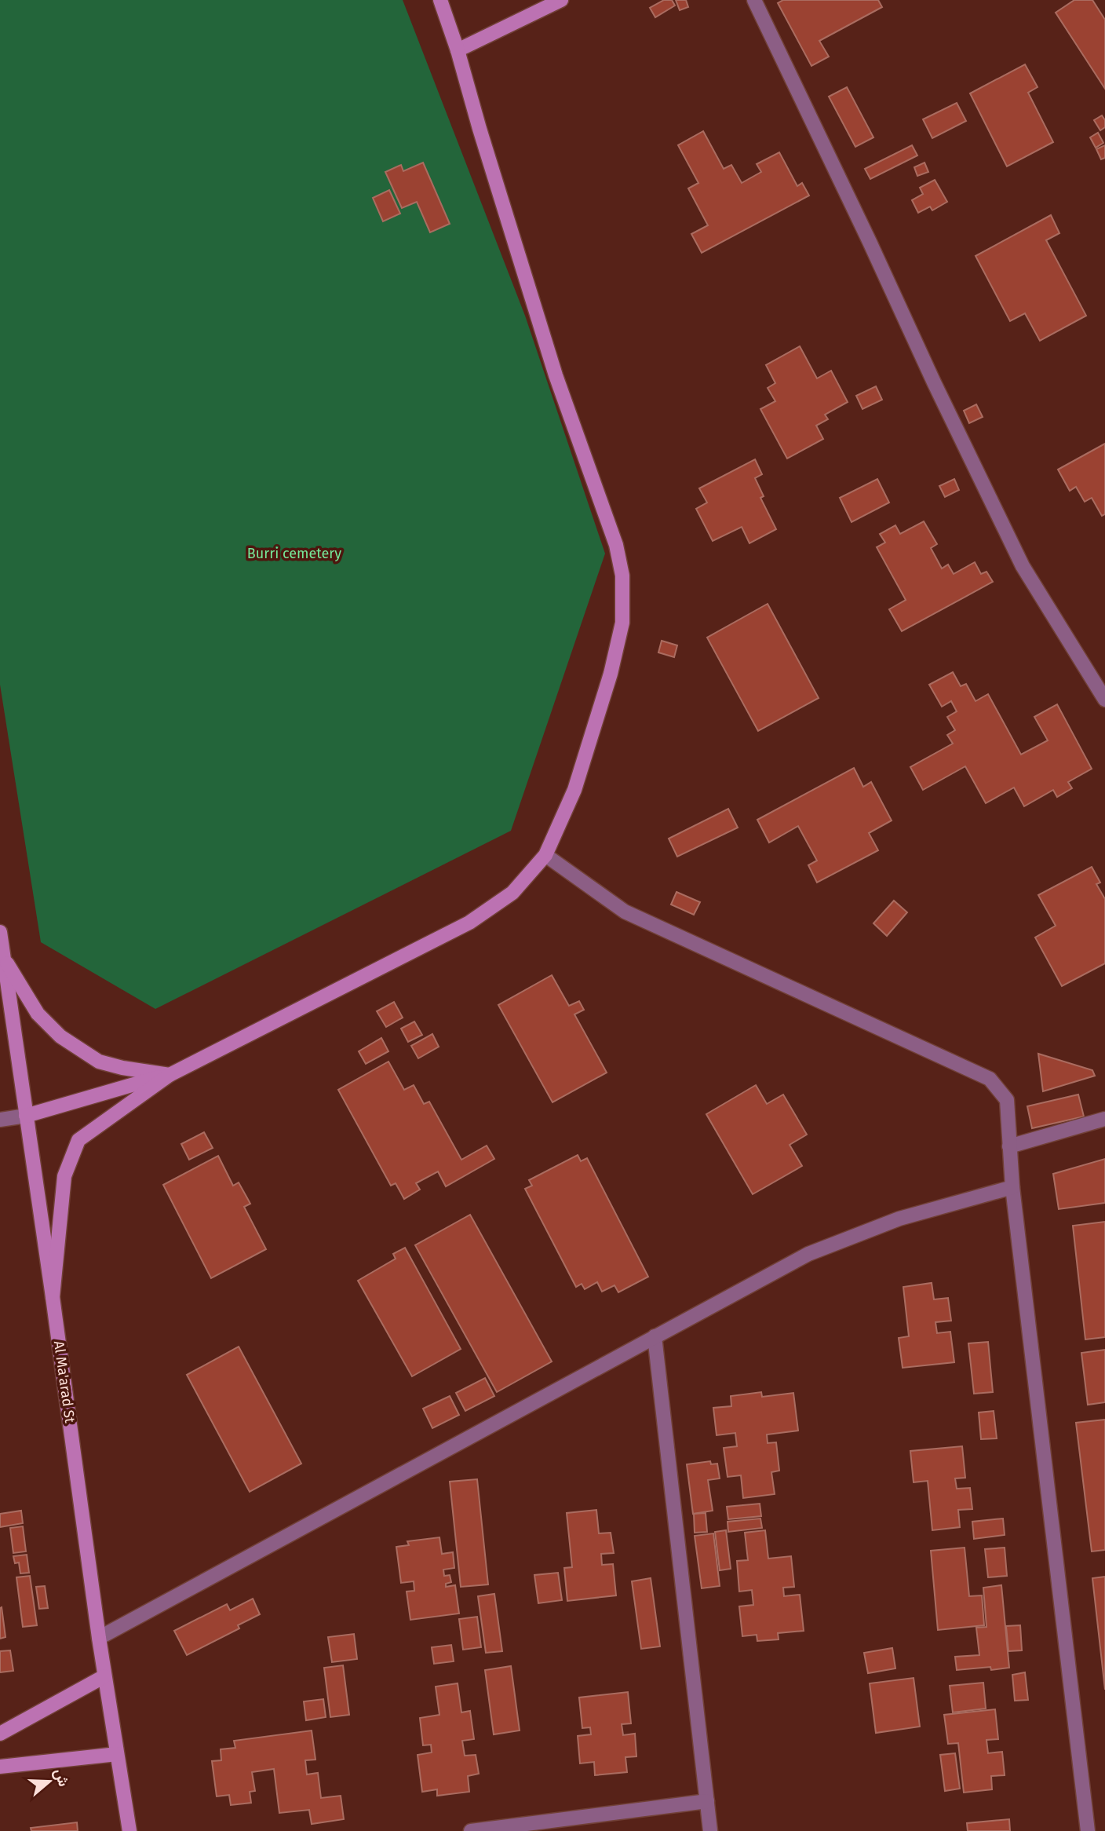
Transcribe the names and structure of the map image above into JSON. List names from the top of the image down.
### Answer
{
  "streets": {
    "street": ["Al Ma'arad St"]
  },
  "parks": ["Burri cemetery"],
  "north": "right"
}
